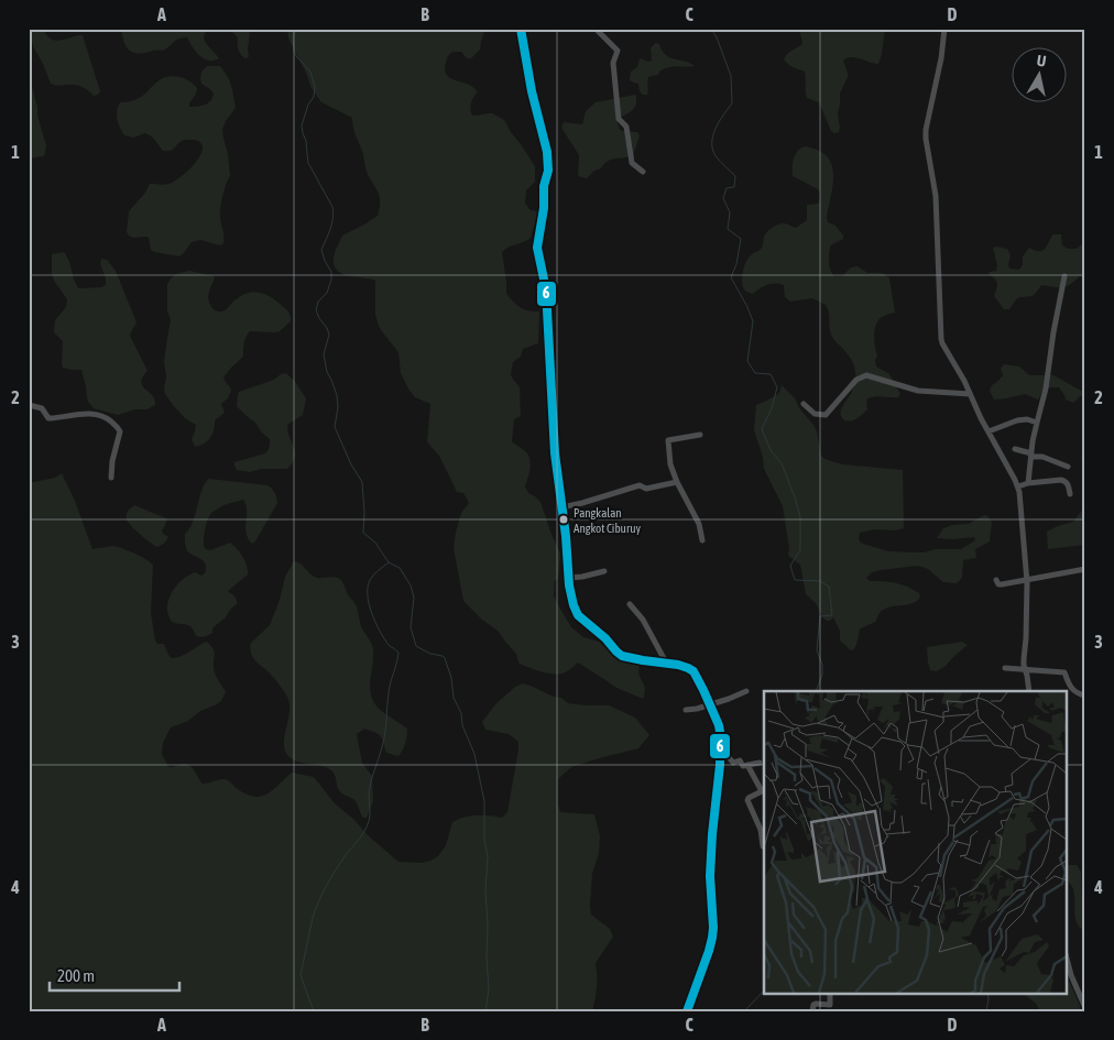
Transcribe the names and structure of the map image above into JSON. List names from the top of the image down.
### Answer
{
  "places": ["Pangkalan Angkot Ciburuy"],
  "lines": ["transit line 6"],
  "scale_bar": "200 m",
  "north": "top",
  "grid": {
    "columns": [
      "A",
      "B",
      "C",
      "D"
    ],
    "rows": [
      "1",
      "2",
      "3",
      "4"
    ]
  }
}
